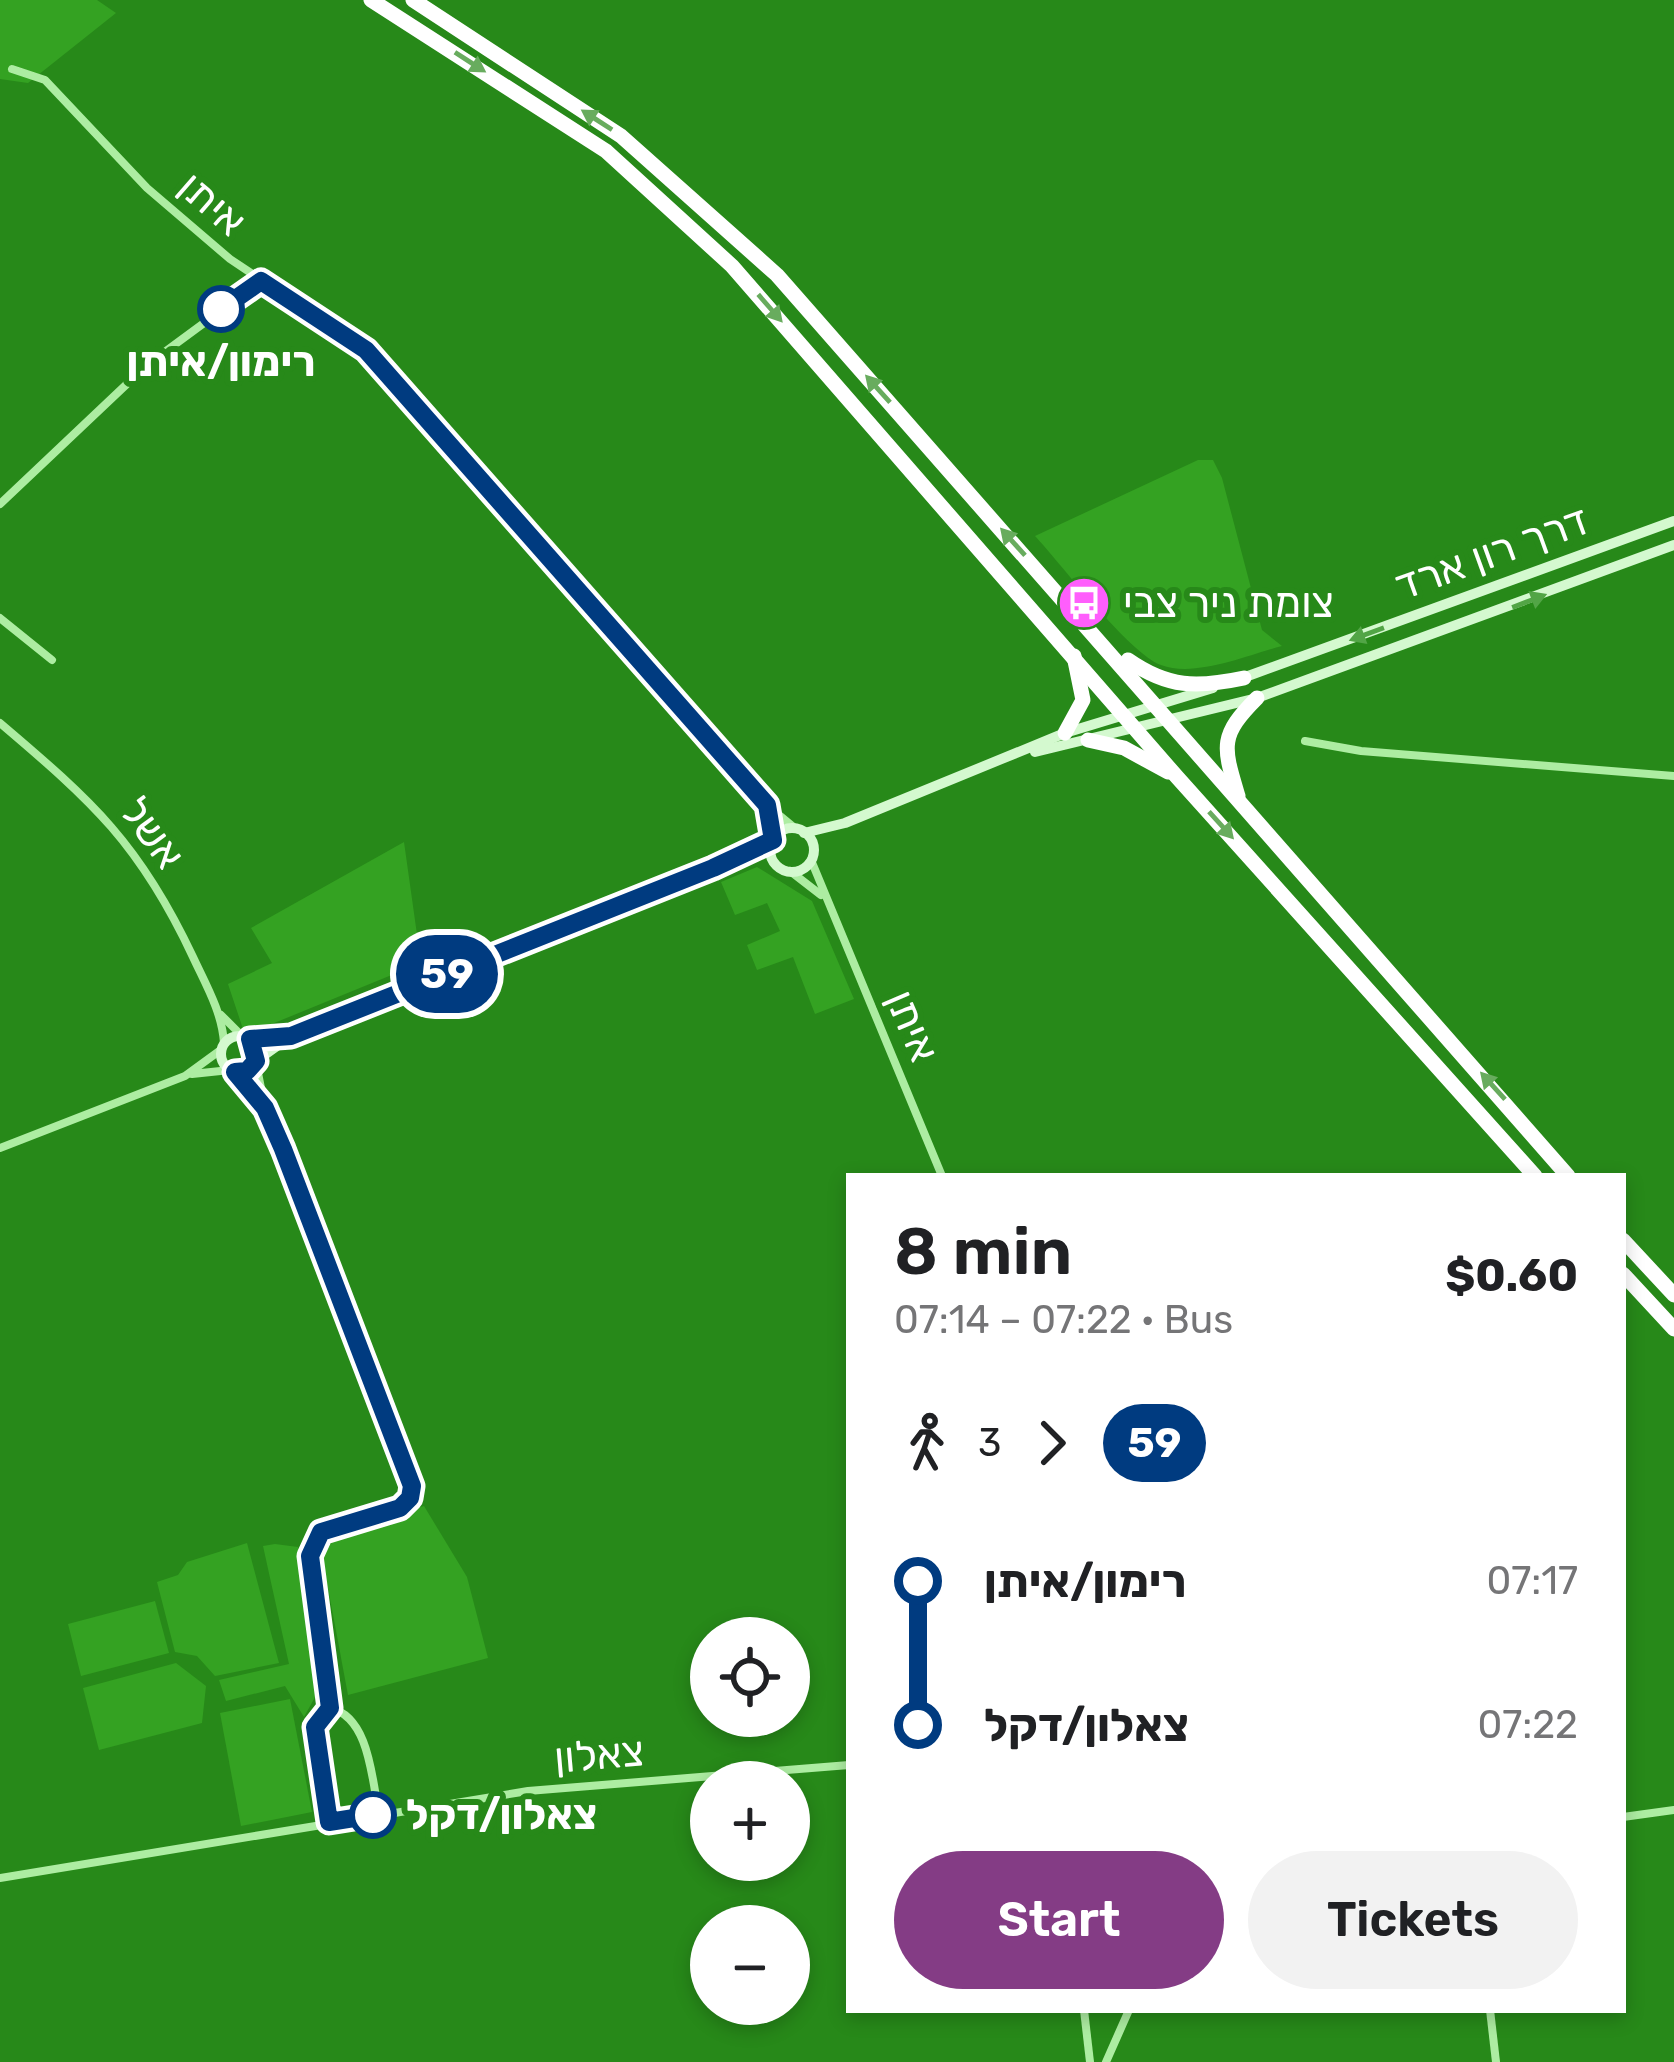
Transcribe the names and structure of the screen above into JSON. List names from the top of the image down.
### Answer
{
  "streets": {
    "street": [
      "איתן",
      "דרך רון ארד",
      "אשל",
      "צאלון"
    ]
  },
  "places": {
    "other": ["רימון/איתן", "צאלון/דקל"],
    "bus stop": ["צומת ניר צבי"]
  },
  "lines": ["bus line 59"],
  "page": {
    "on_map": "59",
    "heading": ["8 min", "07:14 – 07:22 · Bus", "$0.60"],
    "legs": ["3", "59"],
    "list": [
      {
        "name": "רימון/איתן",
        "value": "07:17"
      },
      {
        "name": "צאלון/דקל",
        "value": "07:22"
      }
    ],
    "map_buttons": ["+", "−"],
    "buttons": ["Start", "Tickets"]
  }
}
